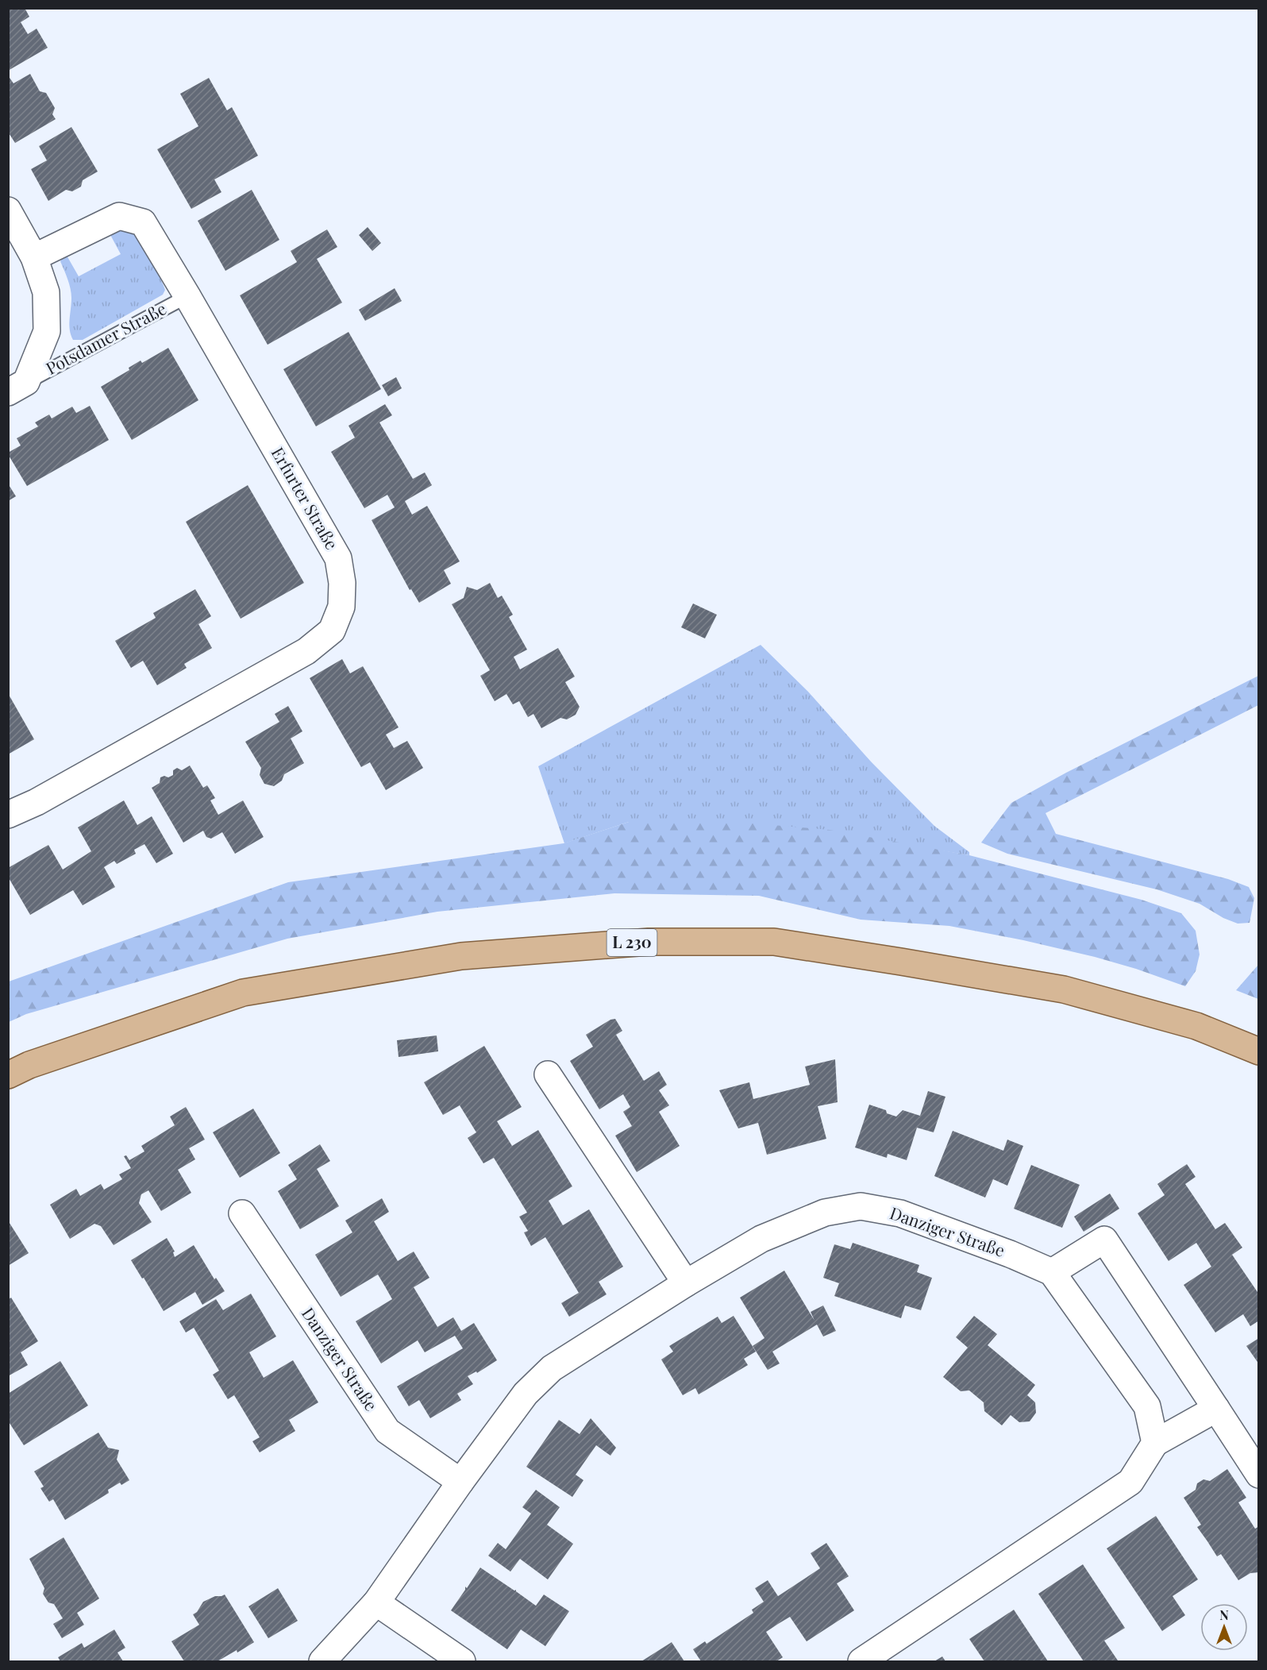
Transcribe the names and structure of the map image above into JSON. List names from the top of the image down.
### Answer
{
  "streets": {
    "main road": ["L 230"],
    "street": ["Potsdamer Straße", "Erfurter Straße", "Danziger Straße"]
  },
  "crossings": [
    ["Potsdamer Straße", "Erfurter Straße"]
  ],
  "north": "top"
}
